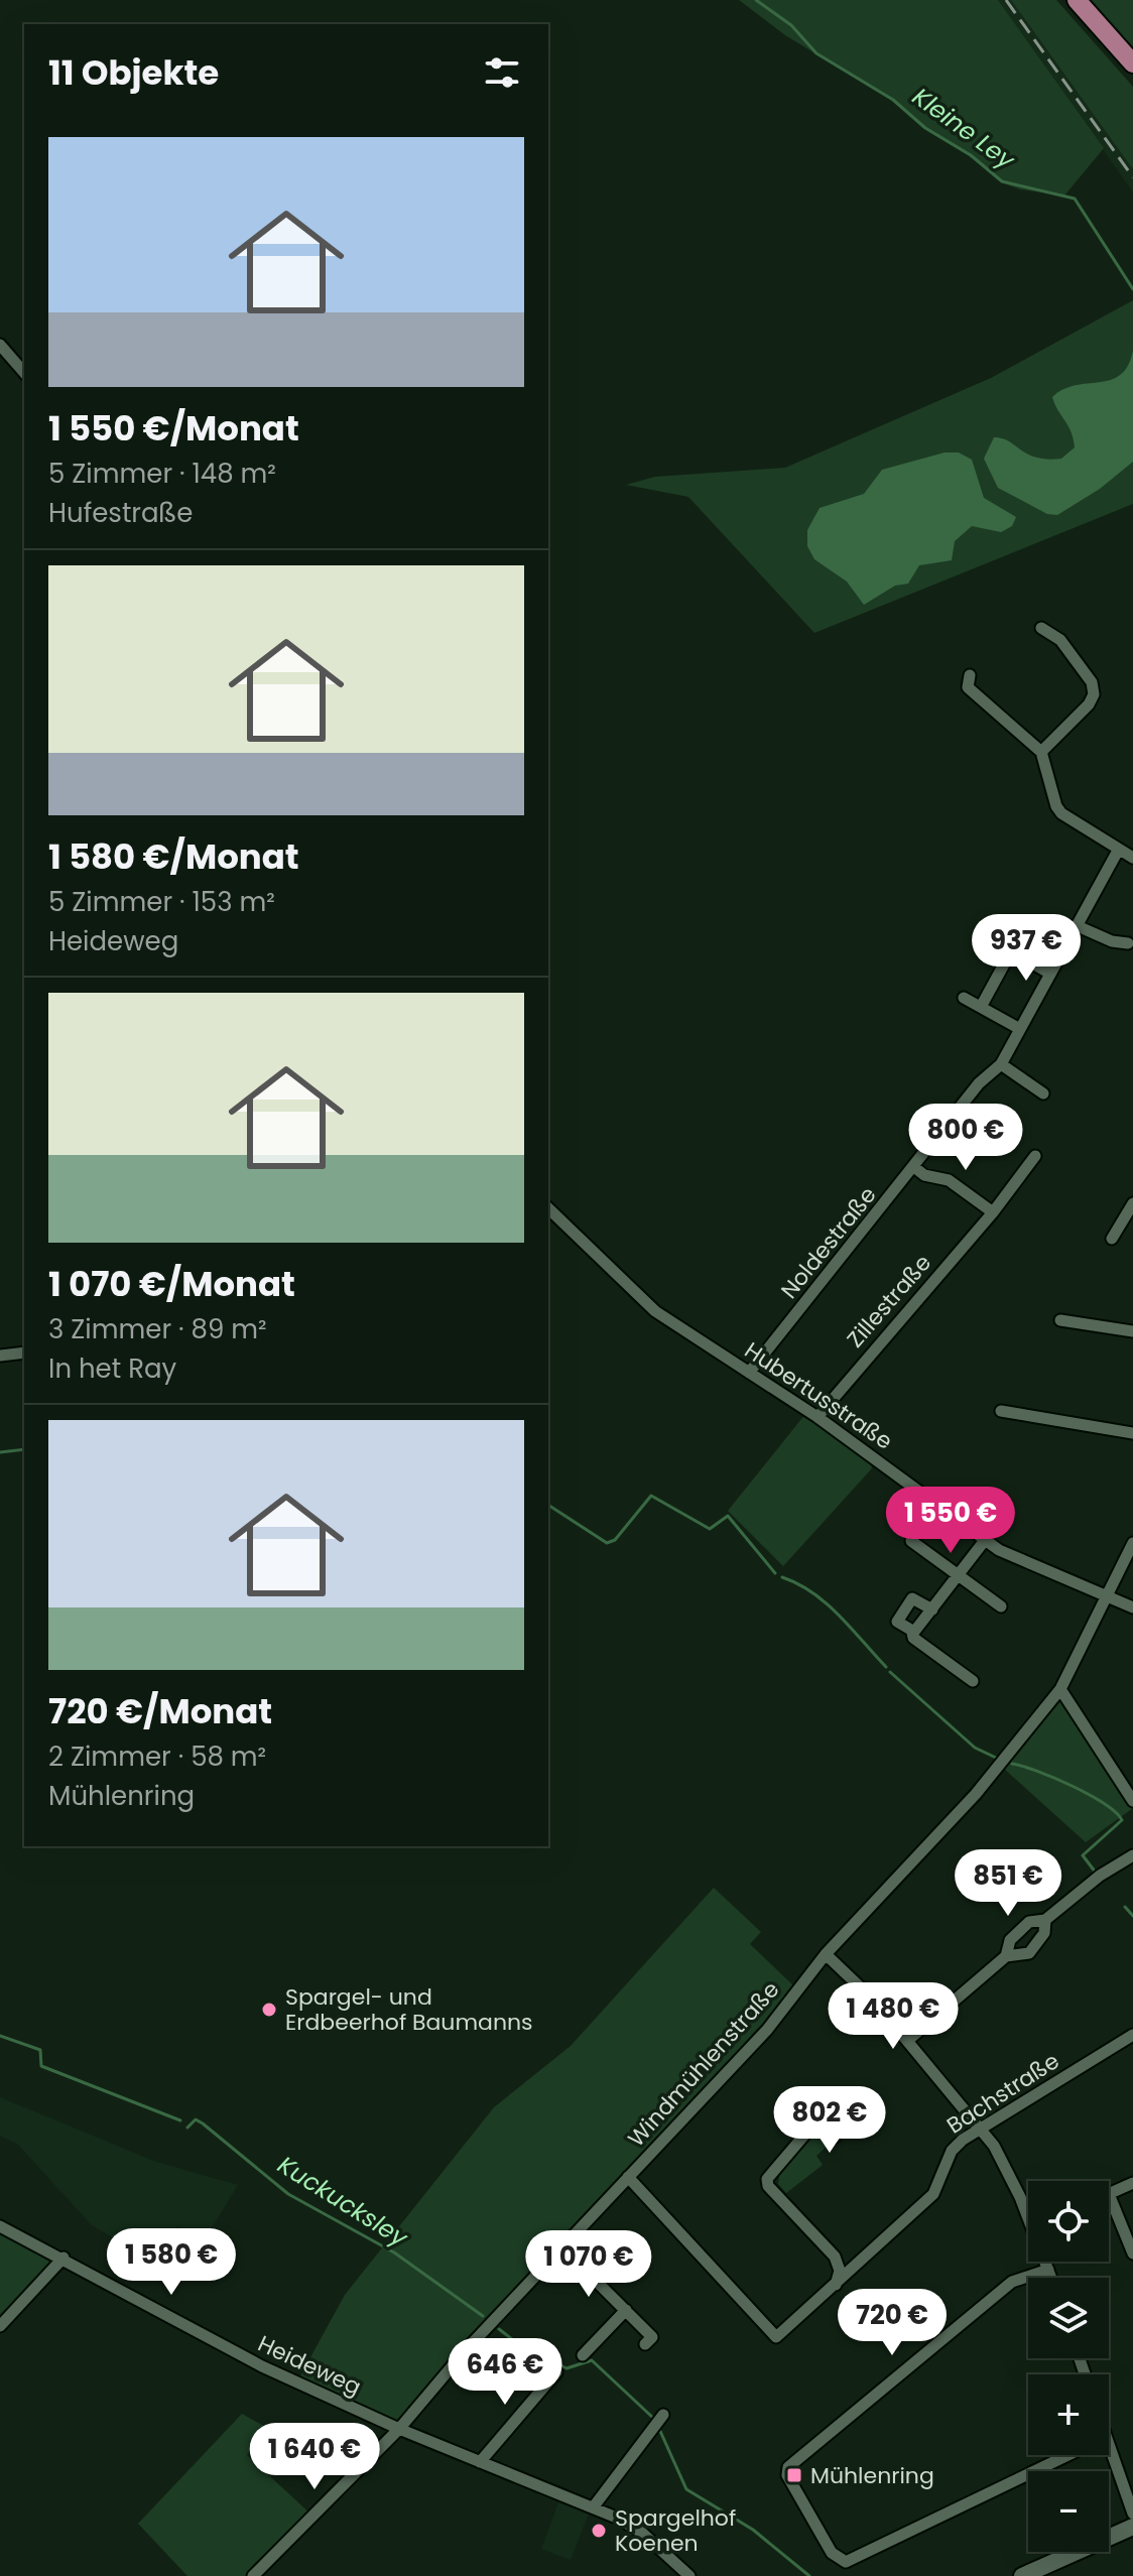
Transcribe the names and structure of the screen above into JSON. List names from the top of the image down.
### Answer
{
  "streets": {
    "street": [
      "Noldestraße",
      "Zillestraße",
      "Hubertusstraße",
      "Windmühlenstraße",
      "Bachstraße",
      "Heideweg"
    ]
  },
  "crossings": [
    ["Noldestraße", "Hubertusstraße"],
    ["Zillestraße", "Hubertusstraße"],
    ["Hubertusstraße", "Windmühlenstraße"],
    ["Windmühlenstraße", "Bachstraße"],
    ["Windmühlenstraße", "Heideweg"]
  ],
  "water": ["Kleine Ley", "Kuckucksley"],
  "places": {
    "other": ["Spargel- und Erdbeerhof Baumanns", "Spargelhof Koenen"],
    "transit": ["Mühlenring"]
  },
  "page": {
    "heading": "11 Objekte",
    "list": [
      {
        "name": "1 550 €/Monat",
        "note": "5 Zimmer · 148 m² · Hufestraße"
      },
      {
        "name": "1 580 €/Monat",
        "note": "5 Zimmer · 153 m² · Heideweg"
      },
      {
        "name": "1 070 €/Monat",
        "note": "3 Zimmer · 89 m² · In het Ray"
      },
      {
        "name": "720 €/Monat",
        "note": "2 Zimmer · 58 m² · Mühlenring"
      }
    ],
    "price": [
      "937 €",
      "800 €",
      "1 550 €",
      "851 €",
      "1 480 €",
      "802 €",
      "1 580 €",
      "1 070 €",
      "720 €",
      "646 €",
      "1 640 €"
    ],
    "map_buttons": ["+", "−"]
  }
}
